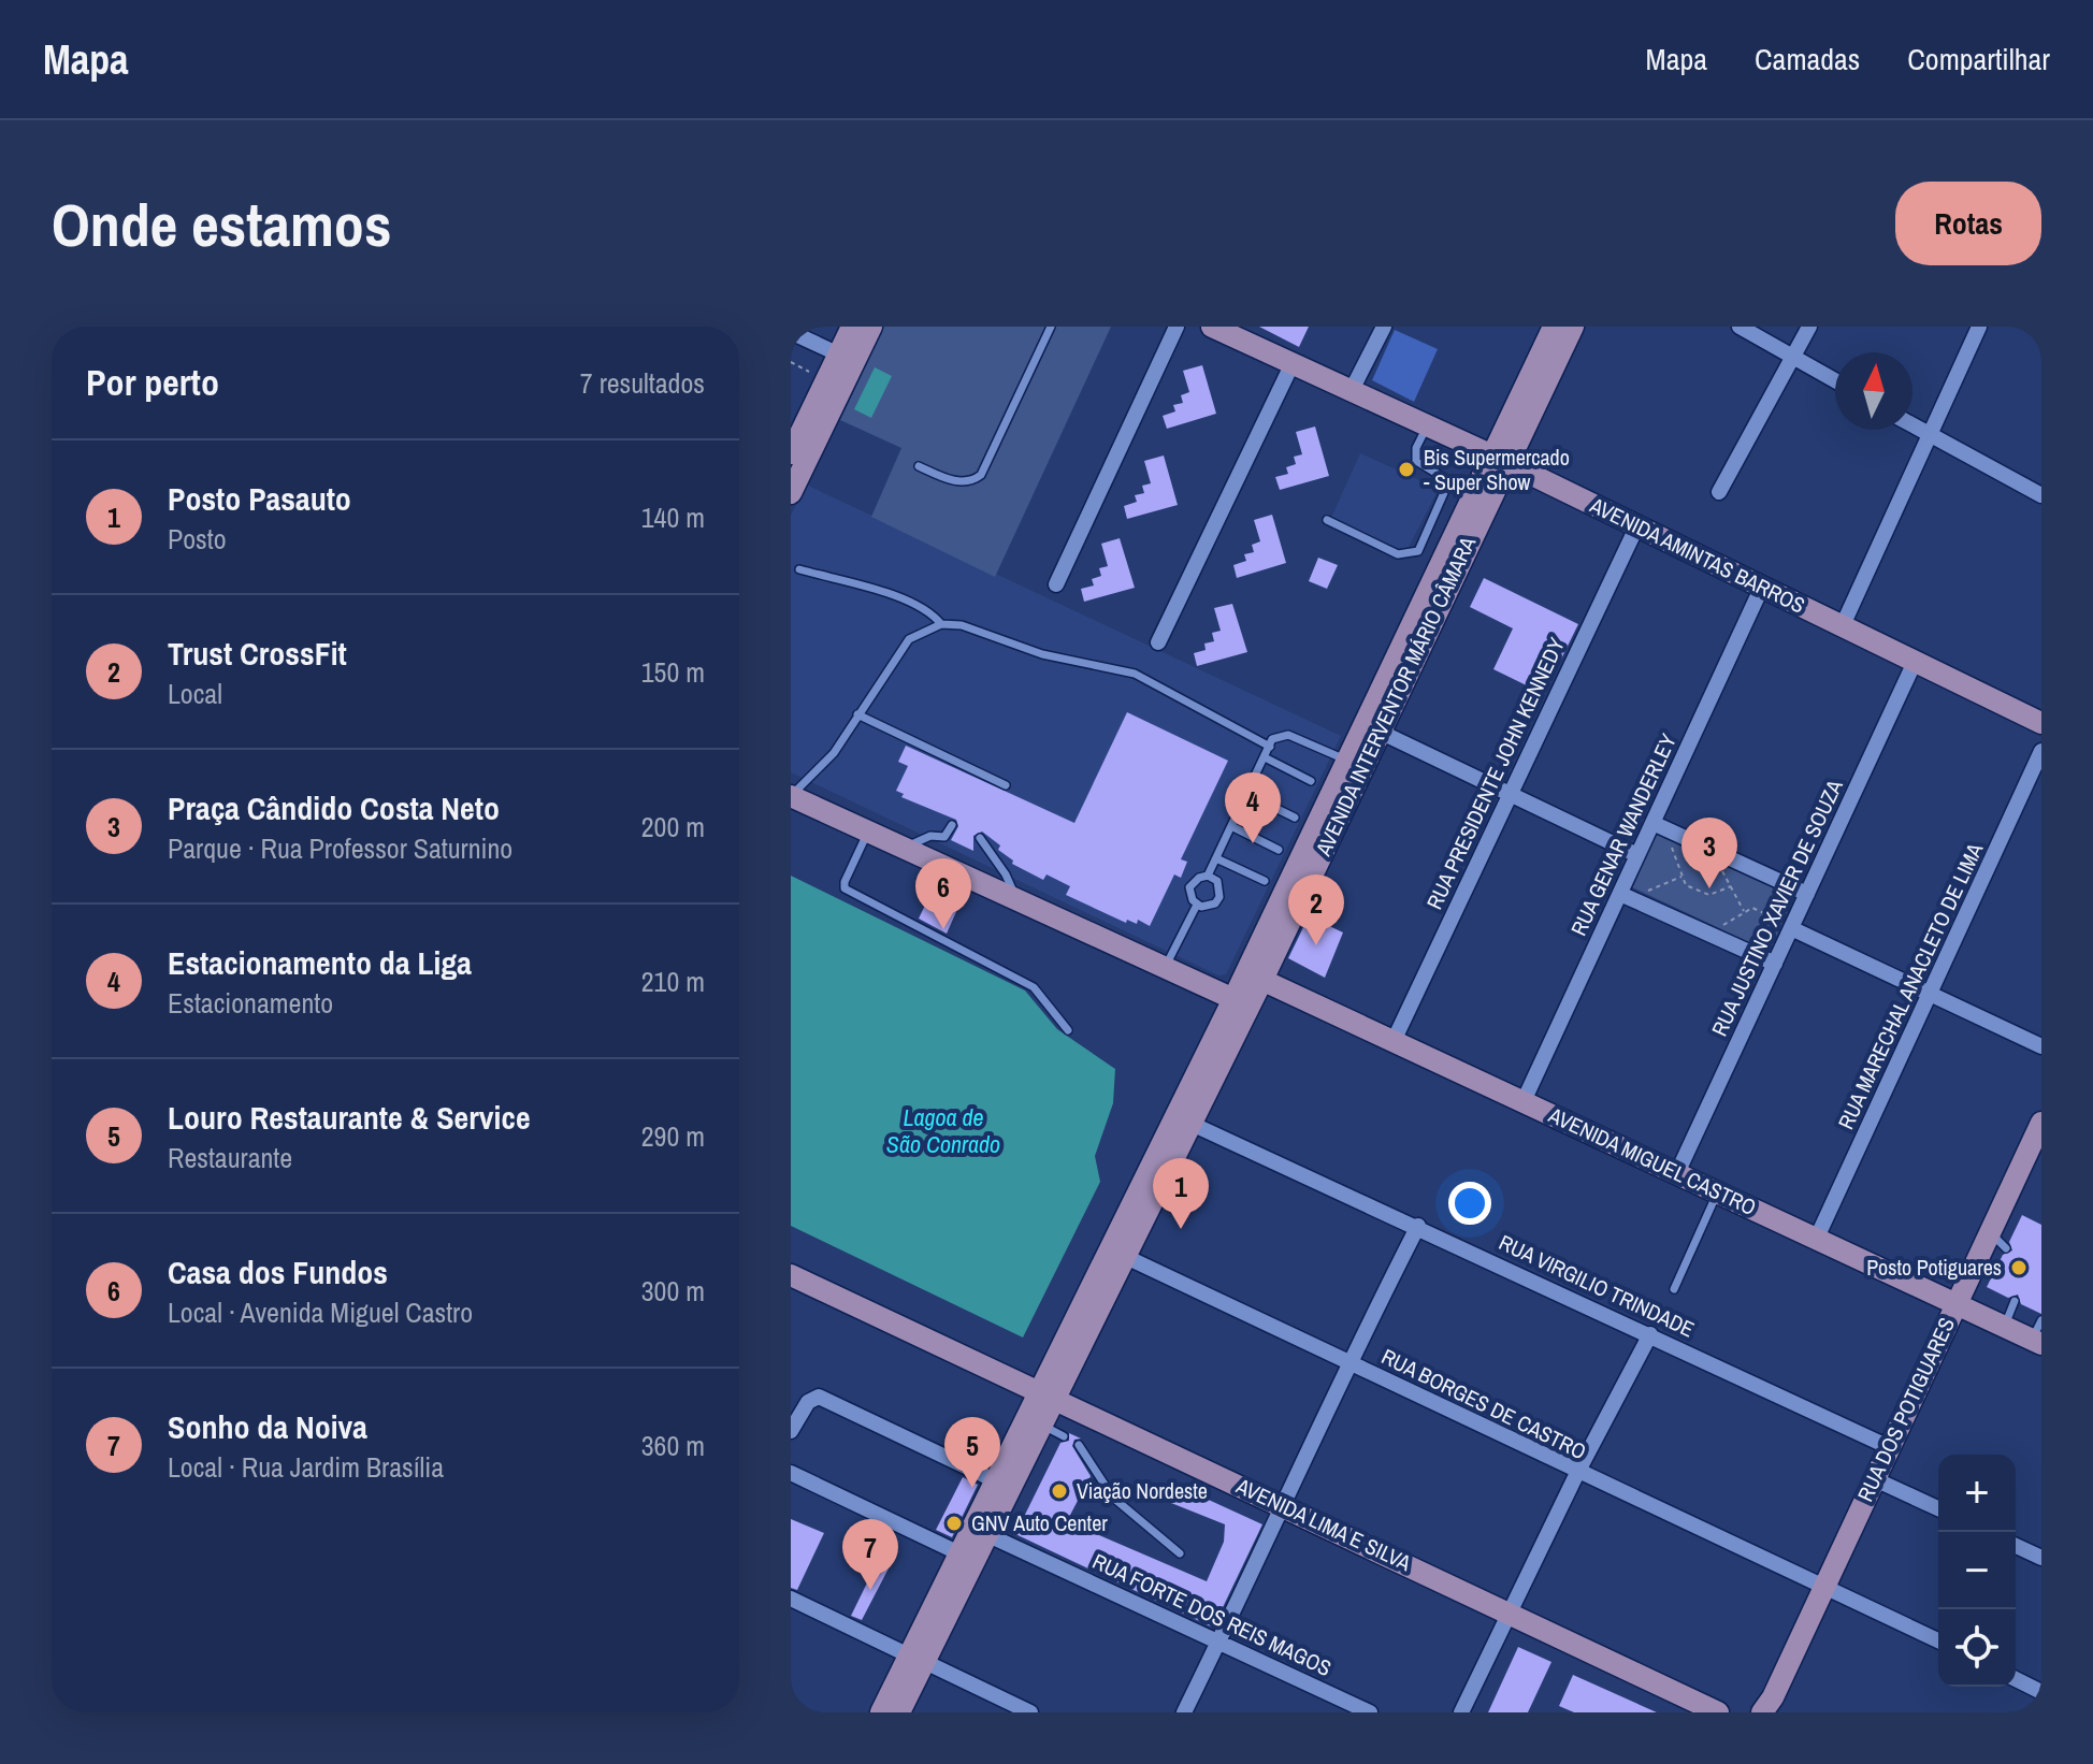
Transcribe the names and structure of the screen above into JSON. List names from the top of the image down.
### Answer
{
  "streets": {
    "main road": [
      "AVENIDA AMINTAS BARROS",
      "AVENIDA INTERVENTOR MÁRIO CÂMARA",
      "AVENIDA MIGUEL CASTRO",
      "RUA DOS POTIGUARES",
      "AVENIDA LIMA E SILVA"
    ],
    "street": [
      "RUA PRESIDENTE JOHN KENNEDY",
      "RUA GENAR WANDERLEY",
      "RUA JUSTINO XAVIER DE SOUZA",
      "RUA MARECHAL ANACLETO DE LIMA",
      "RUA VIRGILIO TRINDADE",
      "RUA BORGES DE CASTRO",
      "RUA FORTE DOS REIS MAGOS"
    ]
  },
  "crossings": [
    ["AVENIDA AMINTAS BARROS", "AVENIDA INTERVENTOR MÁRIO CÂMARA"],
    ["AVENIDA AMINTAS BARROS", "RUA PRESIDENTE JOHN KENNEDY"],
    ["AVENIDA AMINTAS BARROS", "RUA GENAR WANDERLEY"],
    ["AVENIDA AMINTAS BARROS", "RUA JUSTINO XAVIER DE SOUZA"],
    ["AVENIDA INTERVENTOR MÁRIO CÂMARA", "AVENIDA MIGUEL CASTRO"],
    ["AVENIDA INTERVENTOR MÁRIO CÂMARA", "RUA VIRGILIO TRINDADE"],
    ["AVENIDA INTERVENTOR MÁRIO CÂMARA", "RUA BORGES DE CASTRO"],
    ["AVENIDA INTERVENTOR MÁRIO CÂMARA", "AVENIDA LIMA E SILVA"],
    ["AVENIDA INTERVENTOR MÁRIO CÂMARA", "RUA FORTE DOS REIS MAGOS"],
    ["RUA PRESIDENTE JOHN KENNEDY", "AVENIDA MIGUEL CASTRO"],
    ["RUA GENAR WANDERLEY", "AVENIDA MIGUEL CASTRO"],
    ["RUA JUSTINO XAVIER DE SOUZA", "AVENIDA MIGUEL CASTRO"],
    ["RUA MARECHAL ANACLETO DE LIMA", "AVENIDA MIGUEL CASTRO"],
    ["AVENIDA MIGUEL CASTRO", "RUA DOS POTIGUARES"],
    ["RUA VIRGILIO TRINDADE", "RUA DOS POTIGUARES"],
    ["RUA BORGES DE CASTRO", "RUA DOS POTIGUARES"]
  ],
  "water": ["Lagoa de São Conrado"],
  "places": [
    "Bis Supermercado - Super Show",
    "Posto Potiguares",
    "Viação Nordeste",
    "GNV Auto Center"
  ],
  "north": "top",
  "page": {
    "header": "Mapa",
    "nav": ["Mapa", "Camadas", "Compartilhar"],
    "buttons": "Rotas",
    "title": "Onde estamos",
    "heading": ["Por perto", "7 resultados"],
    "list": [
      {
        "mark": "1",
        "name": "Posto Pasauto",
        "note": "Posto",
        "value": "140 m"
      },
      {
        "mark": "2",
        "name": "Trust CrossFit",
        "note": "Local",
        "value": "150 m"
      },
      {
        "mark": "3",
        "name": "Praça Cândido Costa Neto",
        "note": "Parque · Rua Professor Saturnino",
        "value": "200 m"
      },
      {
        "mark": "4",
        "name": "Estacionamento da Liga",
        "note": "Estacionamento",
        "value": "210 m"
      },
      {
        "mark": "5",
        "name": "Louro Restaurante & Service",
        "note": "Restaurante",
        "value": "290 m"
      },
      {
        "mark": "6",
        "name": "Casa dos Fundos",
        "note": "Local · Avenida Miguel Castro",
        "value": "300 m"
      },
      {
        "mark": "7",
        "name": "Sonho da Noiva",
        "note": "Local · Rua Jardim Brasília",
        "value": "360 m"
      }
    ],
    "pins": [
      "4",
      "3",
      "6",
      "2",
      "1",
      "5",
      "7"
    ],
    "map_buttons": ["+", "−"]
  }
}
